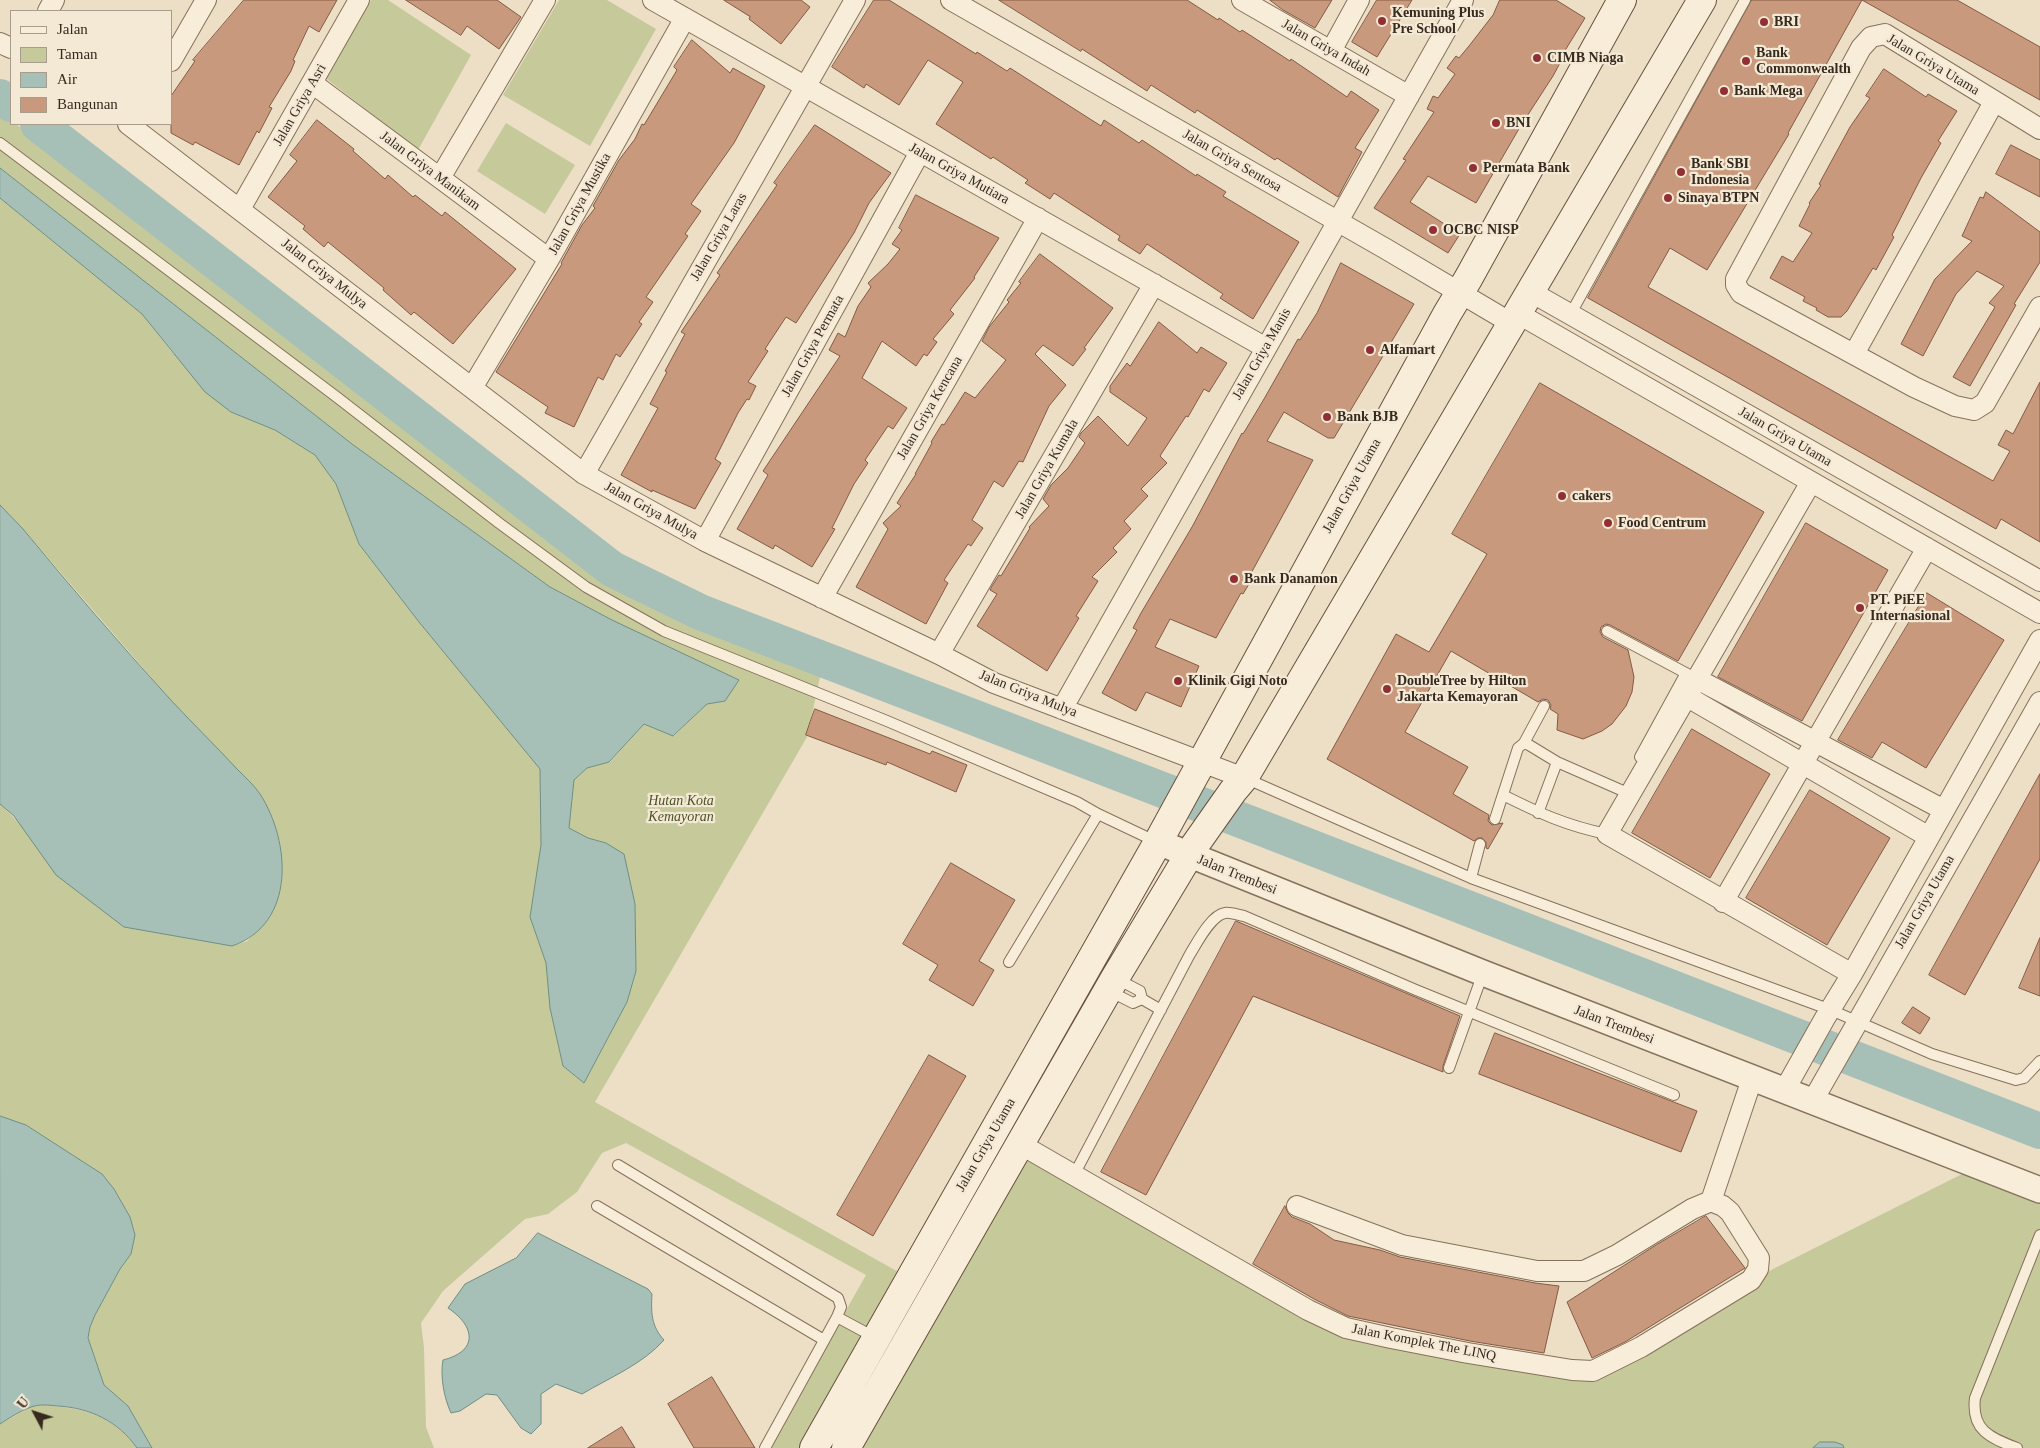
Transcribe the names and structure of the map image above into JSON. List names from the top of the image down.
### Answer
{
  "streets": {
    "main road": ["Jalan Griya Utama"],
    "street": [
      "Jalan Griya Indah",
      "Jalan Griya Asri",
      "Jalan Griya Sentosa",
      "Jalan Griya Manikam",
      "Jalan Griya Mutiara",
      "Jalan Griya Mustika",
      "Jalan Griya Laras",
      "Jalan Griya Mulya",
      "Jalan Griya Permata",
      "Jalan Griya Manis",
      "Jalan Griya Kencana",
      "Jalan Griya Kumala",
      "Jalan Trembesi",
      "Jalan Komplek The LINQ"
    ]
  },
  "crossings": [
    ["Jalan Griya Indah", "Jalan Griya Manis"],
    ["Jalan Griya Utama", "Jalan Griya Sentosa"],
    ["Jalan Griya Utama", "Jalan Griya Mulya"],
    ["Jalan Griya Utama", "Jalan Trembesi"],
    ["Jalan Griya Utama", "Jalan Komplek The LINQ"],
    ["Jalan Griya Asri", "Jalan Griya Manikam"],
    ["Jalan Griya Asri", "Jalan Griya Mulya"],
    ["Jalan Griya Sentosa", "Jalan Griya Manis"],
    ["Jalan Griya Manikam", "Jalan Griya Mustika"],
    ["Jalan Griya Mutiara", "Jalan Griya Mustika"],
    ["Jalan Griya Mutiara", "Jalan Griya Laras"],
    ["Jalan Griya Mutiara", "Jalan Griya Permata"],
    ["Jalan Griya Mutiara", "Jalan Griya Manis"],
    ["Jalan Griya Mutiara", "Jalan Griya Kencana"],
    ["Jalan Griya Mutiara", "Jalan Griya Kumala"],
    ["Jalan Griya Mustika", "Jalan Griya Mulya"],
    ["Jalan Griya Laras", "Jalan Griya Mulya"],
    ["Jalan Griya Mulya", "Jalan Griya Permata"],
    ["Jalan Griya Mulya", "Jalan Griya Manis"],
    ["Jalan Griya Mulya", "Jalan Griya Kencana"],
    ["Jalan Griya Mulya", "Jalan Griya Kumala"]
  ],
  "parks": ["Hutan Kota Kemayoran"],
  "places": [
    "Kemuning Plus Pre School",
    "BRI",
    "CIMB Niaga",
    "Bank Commonwealth",
    "Bank Mega",
    "BNI",
    "Permata Bank",
    "Bank SBI Indonesia",
    "Sinaya BTPN",
    "OCBC NISP",
    "Alfamart",
    "Bank BJB",
    "cakers",
    "Food Centrum",
    "Bank Danamon",
    "PT. PiEE Internasional",
    "Klinik Gigi Noto",
    "DoubleTree by Hilton Jakarta Kemayoran"
  ],
  "legend": [
    "Jalan",
    "Taman",
    "Air",
    "Bangunan"
  ],
  "north": "top left"
}
